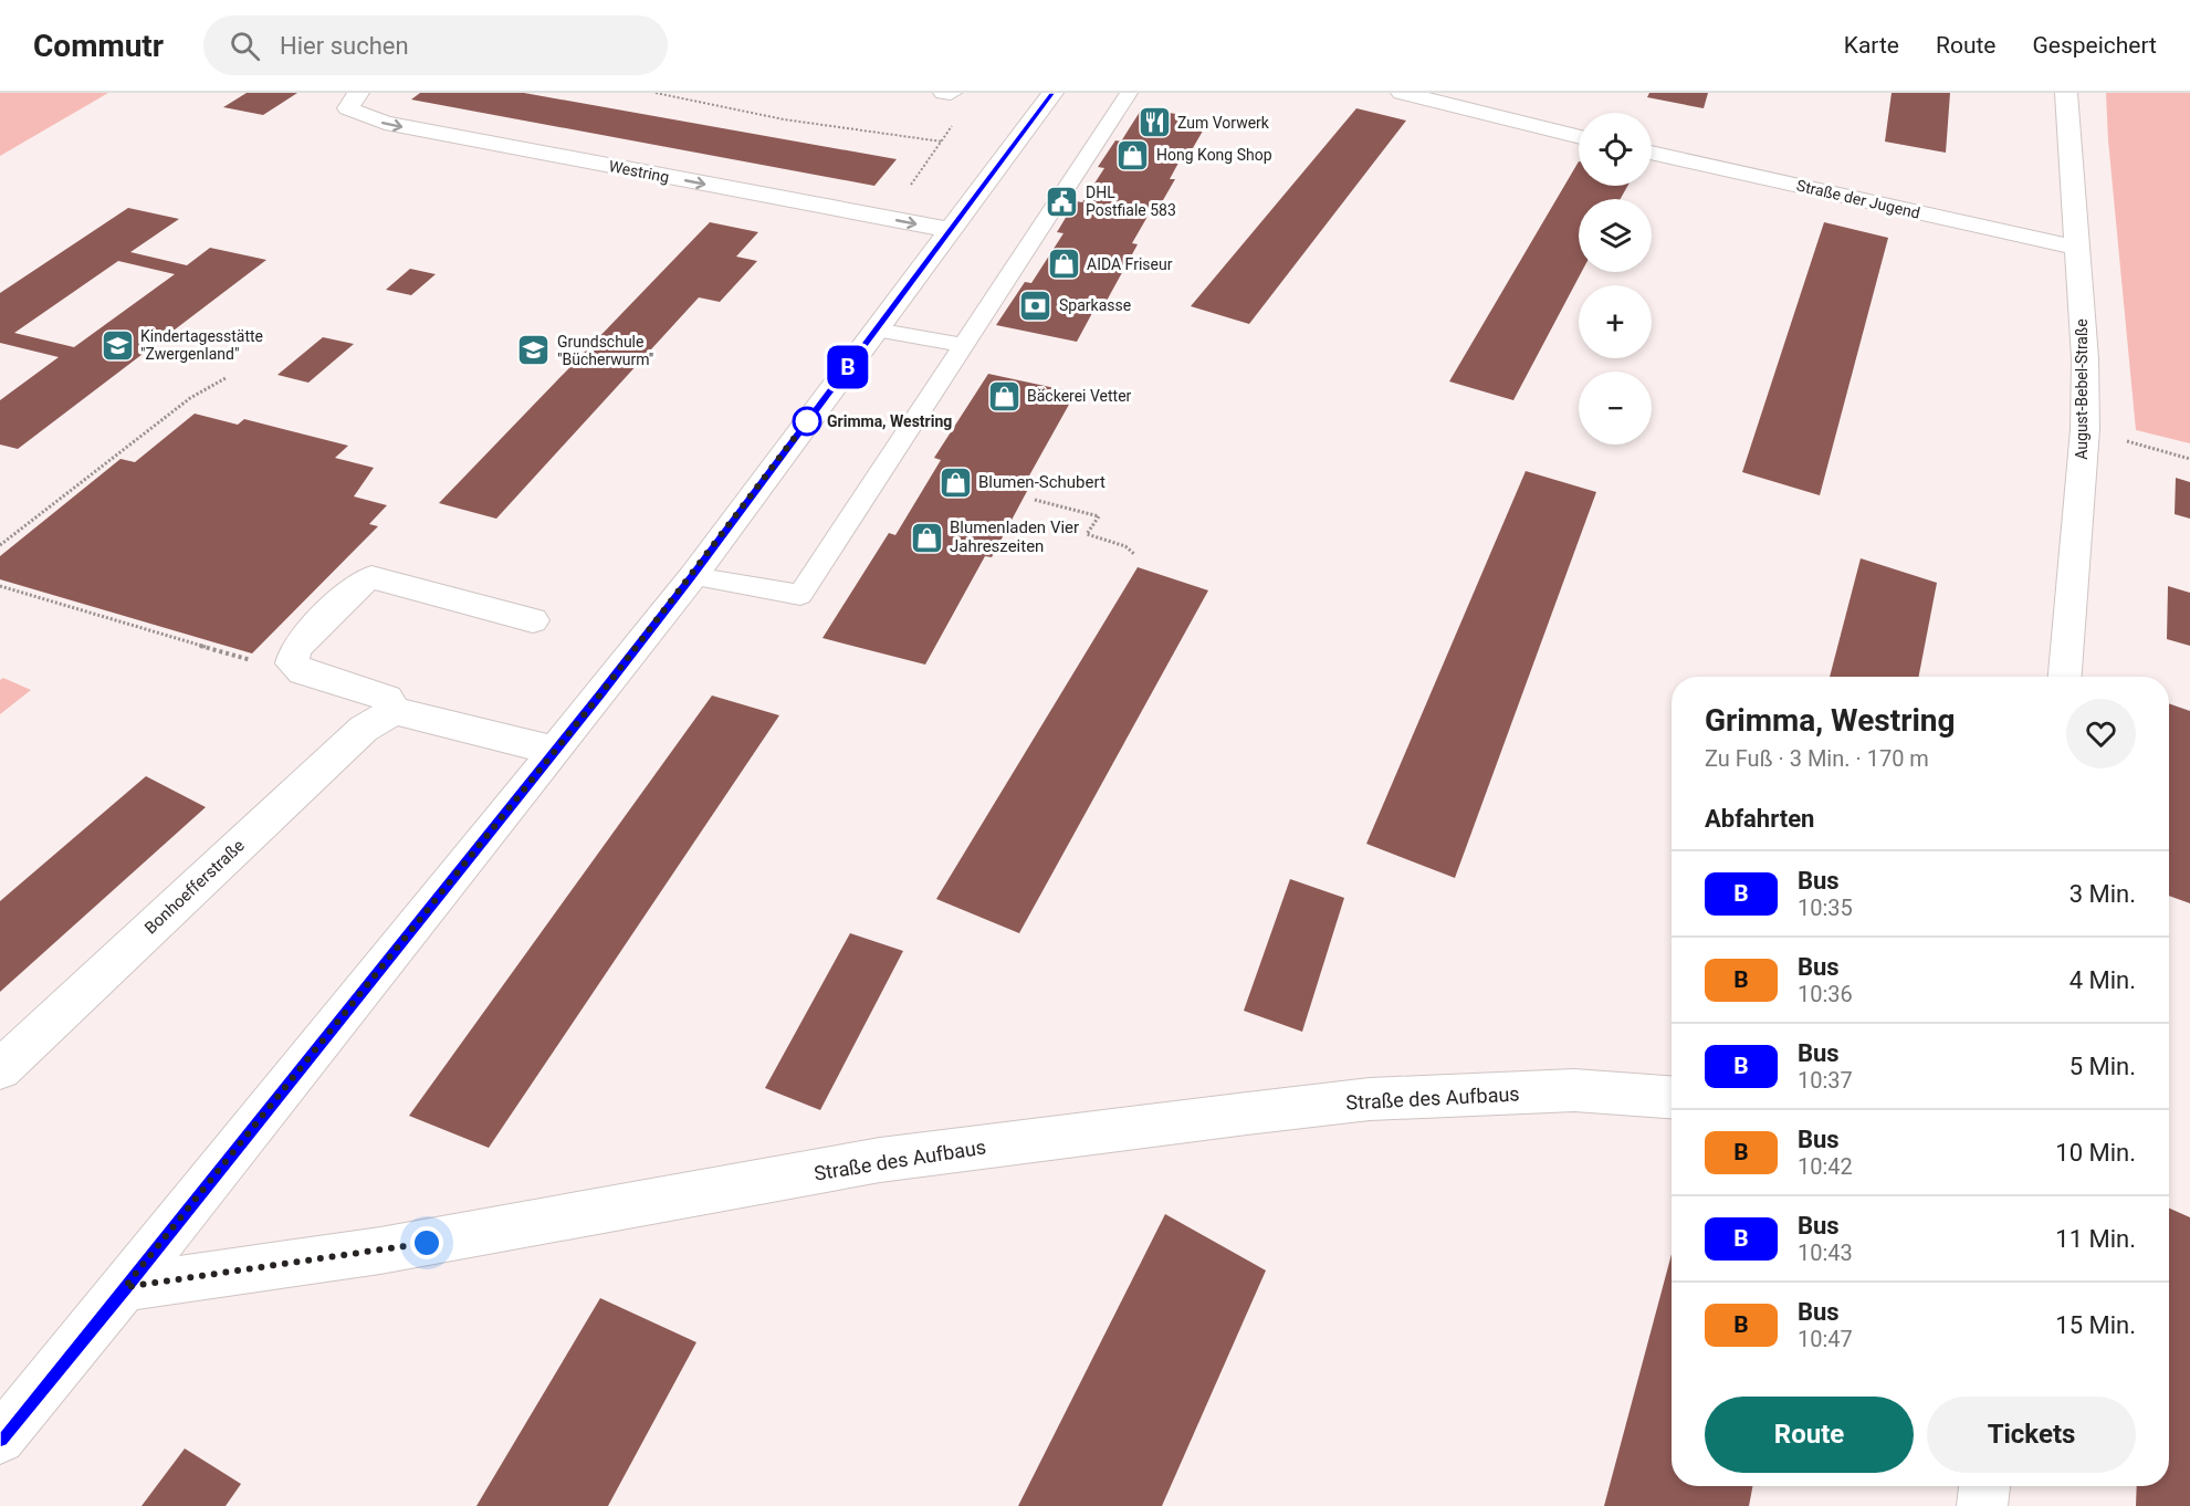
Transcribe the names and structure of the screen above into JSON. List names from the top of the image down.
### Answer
{
  "streets": {
    "street": [
      "Westring",
      "Straße der Jugend",
      "August-Bebel-Straße",
      "Bonhoefferstraße",
      "Straße des Aufbaus"
    ]
  },
  "crossings": [
    ["Straße der Jugend", "August-Bebel-Straße"]
  ],
  "one_way": ["Westring"],
  "places": {
    "restaurant": ["Zum Vorwerk"],
    "shop": [
      "Hong Kong Shop",
      "AIDA Friseur",
      "Bäckerei Vetter",
      "Blumen-Schubert",
      "Blumenladen Vier Jahreszeiten"
    ],
    "public building": ["DHL Postfiale 583"],
    "bank": ["Sparkasse"],
    "school or university": ["Kindertagesstätte \"Zwergenland\"", "Grundschule \"Bücherwurm\""],
    "other": ["Grimma, Westring"]
  },
  "lines": ["bus line B"],
  "page": {
    "header": "Commutr",
    "search": "Hier suchen",
    "nav": ["Karte", "Route", "Gespeichert"],
    "on_map": "B",
    "map_buttons": ["+", "−"],
    "heading": [
      ["Grimma, Westring", "Zu Fuß · 3 Min. · 170 m"],
      "Abfahrten"
    ],
    "list": [
      {
        "mark": "B",
        "name": "Bus",
        "note": "10:35",
        "value": "3 Min."
      },
      {
        "mark": "B",
        "name": "Bus",
        "note": "10:36",
        "value": "4 Min."
      },
      {
        "mark": "B",
        "name": "Bus",
        "note": "10:37",
        "value": "5 Min."
      },
      {
        "mark": "B",
        "name": "Bus",
        "note": "10:42",
        "value": "10 Min."
      },
      {
        "mark": "B",
        "name": "Bus",
        "note": "10:43",
        "value": "11 Min."
      },
      {
        "mark": "B",
        "name": "Bus",
        "note": "10:47",
        "value": "15 Min."
      }
    ],
    "buttons": ["Route", "Tickets"]
  }
}
